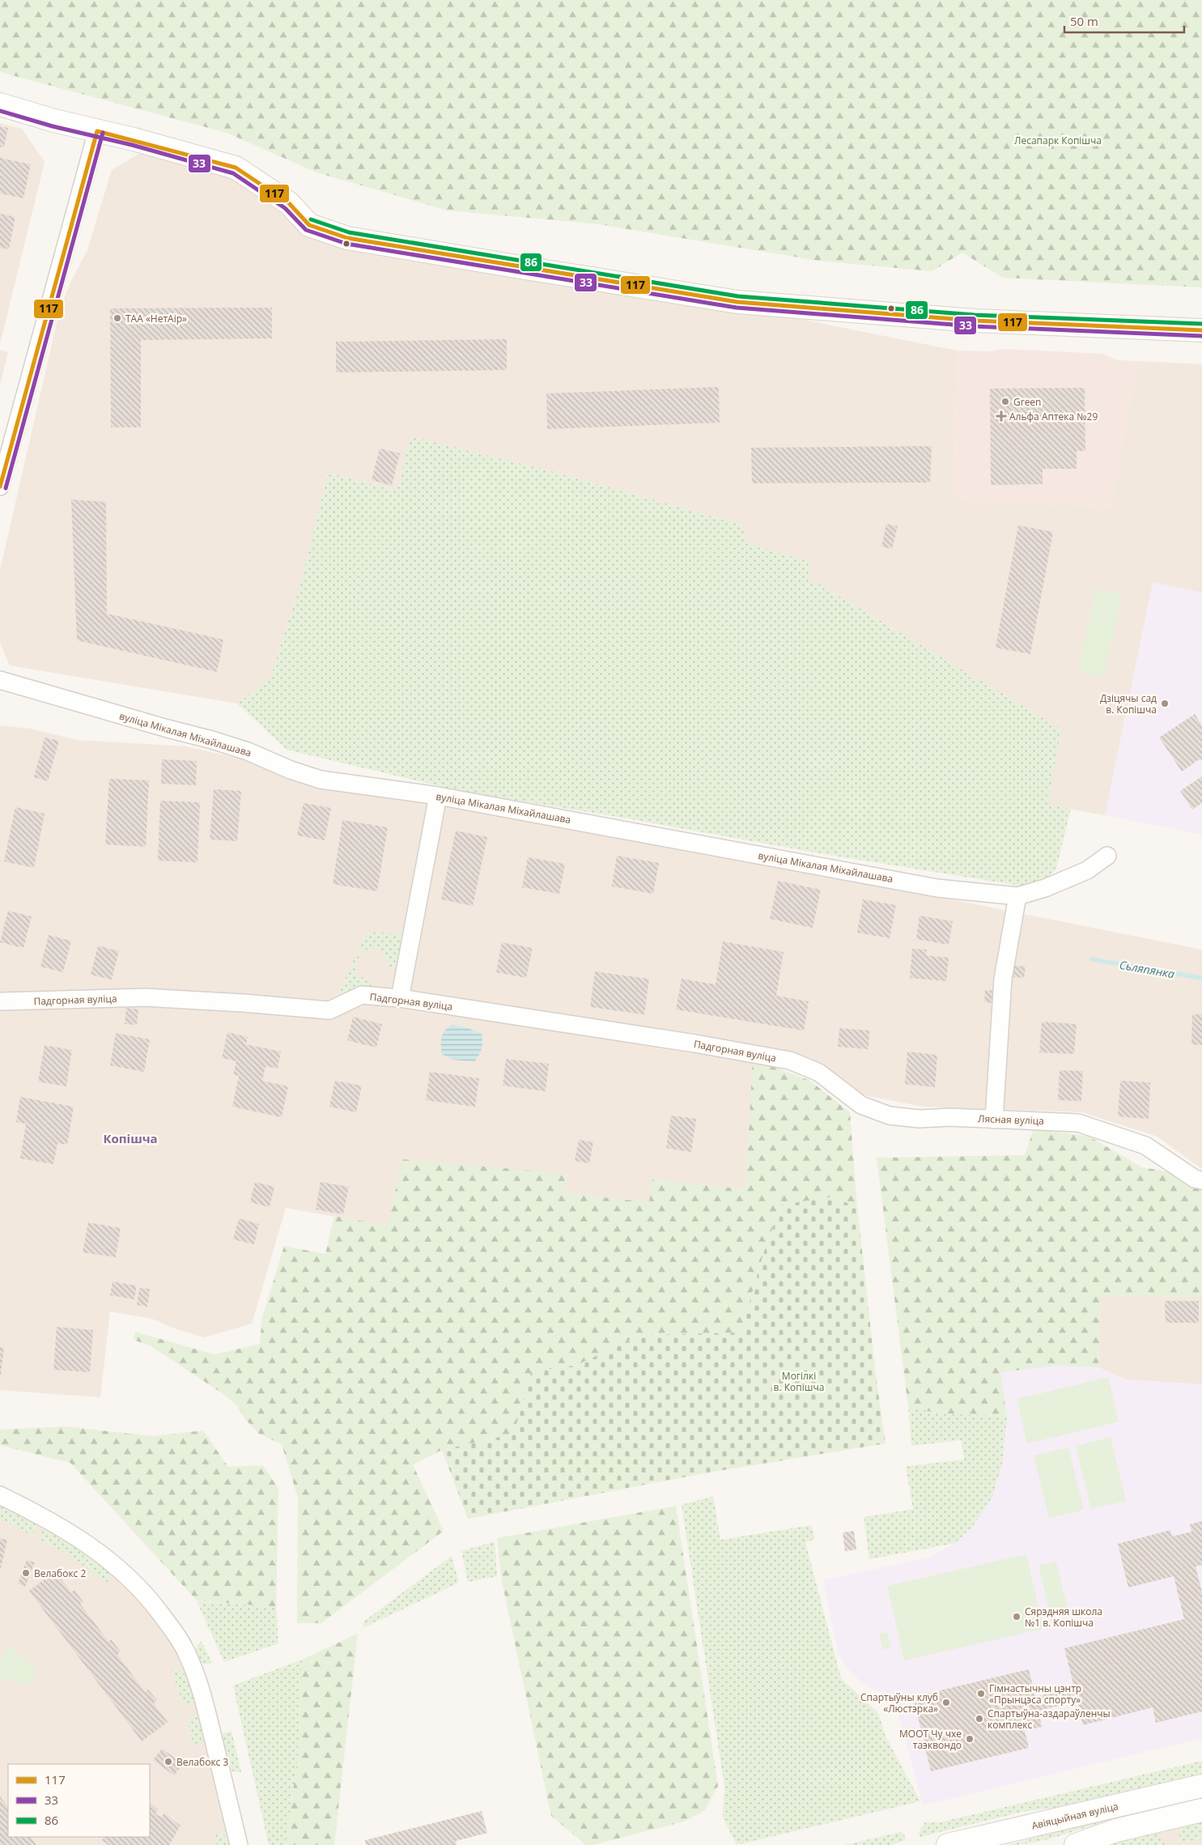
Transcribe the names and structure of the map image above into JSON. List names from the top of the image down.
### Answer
{
  "streets": {
    "main road": ["Авіяцыйная вуліца"],
    "street": ["вуліца Мікалая Міхайлашава", "Падгорная вуліца", "Лясная вуліца"]
  },
  "crossings": [
    ["Падгорная вуліца", "Лясная вуліца"]
  ],
  "districts": ["Копішча"],
  "water": ["Сьляпянка"],
  "parks": ["Лесапарк Копішча", "Могілкі в. Копішча"],
  "places": {
    "other": [
      "ТАА «НетАір»",
      "Green",
      "Дзіцячы сад в. Копішча",
      "Велабокс 2",
      "Сярэдняя школа №1 в. Копішча",
      "Гімнастычны цэнтр «Прынцэса спорту»",
      "Cпартыўны клуб «Люстэрка»",
      "Спартыўна-аздараўленчы комплекс",
      "МООТ Чу чхе таэквондо",
      "Велабокс 3"
    ],
    "health": ["Альфа Аптека №29"]
  },
  "lines": ["transit line 33", "transit line 117", "transit line 86"],
  "legend": ["117", "33", "86"],
  "scale_bar": "50 m"
}
